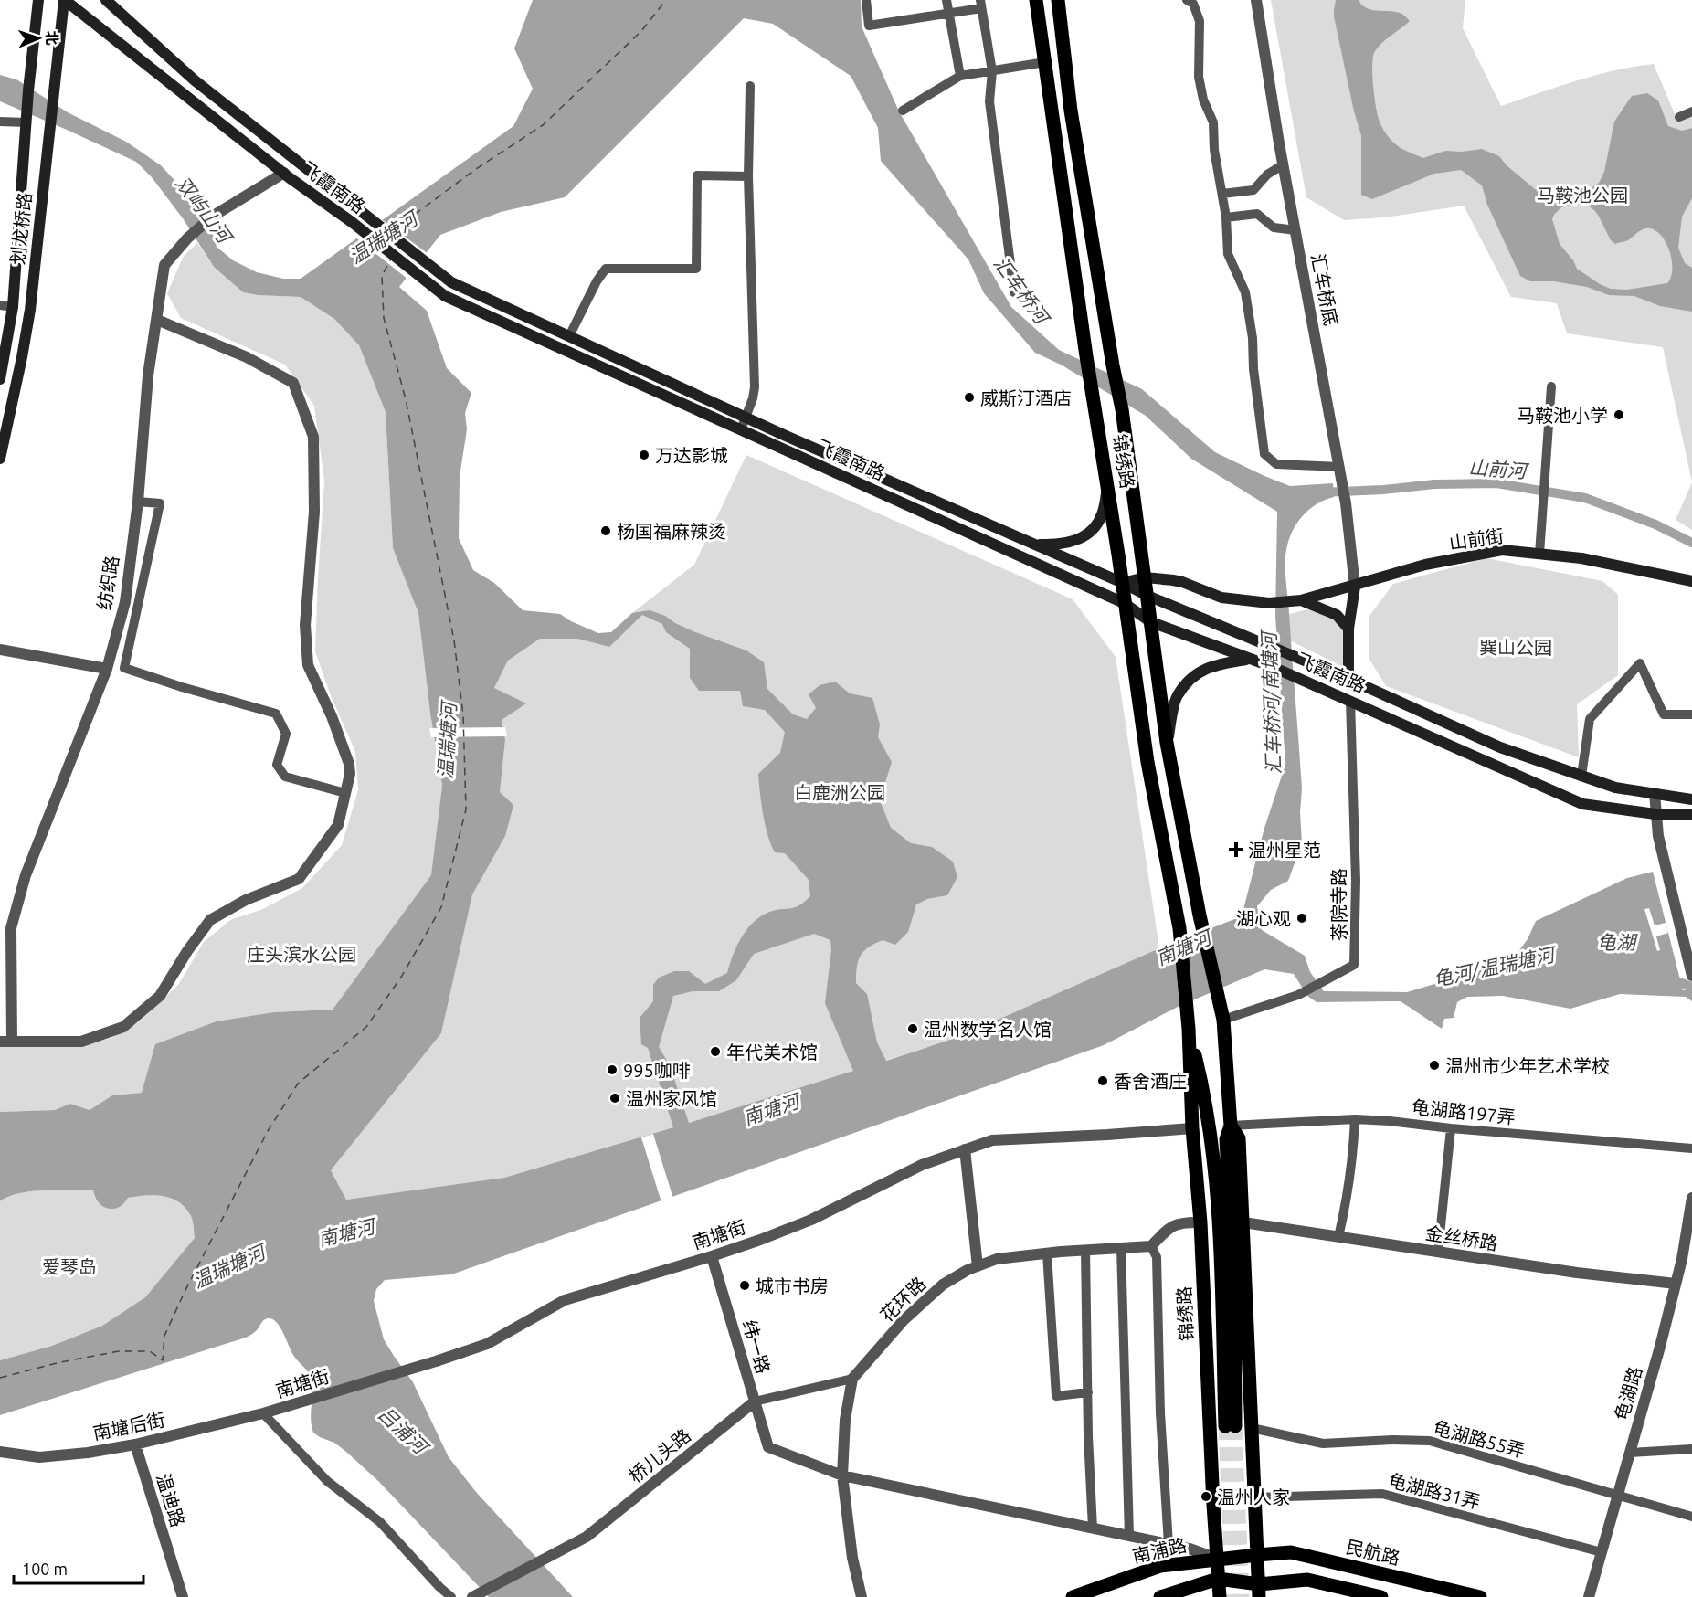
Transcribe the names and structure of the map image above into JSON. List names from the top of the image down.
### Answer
{
  "streets": {
    "main road": [
      "飞霞南路",
      "划龙桥路",
      "锦绣路",
      "山前街",
      "南浦路",
      "民航路"
    ],
    "street": [
      "汇车桥底",
      "纺织路",
      "茶院寺路",
      "龟湖路197弄",
      "南塘街",
      "金丝桥路",
      "花环路",
      "纬一路",
      "龟湖路",
      "南塘后街",
      "龟湖路55弄",
      "桥儿头路",
      "龟湖路31弄",
      "温迪路"
    ]
  },
  "crossings": [
    ["飞霞南路", "划龙桥路"],
    ["飞霞南路", "锦绣路"],
    ["飞霞南路", "山前街"],
    ["飞霞南路", "纺织路"],
    ["飞霞南路", "茶院寺路"],
    ["汇车桥底", "山前街"],
    ["锦绣路", "山前街"],
    ["锦绣路", "茶院寺路"],
    ["锦绣路", "龟湖路197弄"],
    ["锦绣路", "南塘街"],
    ["锦绣路", "金丝桥路"],
    ["锦绣路", "龟湖路55弄"],
    ["锦绣路", "龟湖路31弄"],
    ["锦绣路", "南浦路"],
    ["锦绣路", "民航路"],
    ["南塘街", "纬一路"],
    ["南塘街", "南塘后街"],
    ["金丝桥路", "龟湖路"],
    ["纬一路", "桥儿头路"],
    ["龟湖路", "龟湖路55弄"],
    ["龟湖路", "龟湖路31弄"],
    ["南塘后街", "温迪路"],
    ["南浦路", "民航路"]
  ],
  "water": [
    "双屿山河",
    "温瑞塘河",
    "汇车桥河",
    "山前河",
    "汇车桥河/南塘河",
    "龟湖",
    "南塘河",
    "龟河/温瑞塘河",
    "吕浦河"
  ],
  "parks": [
    "马鞍池公园",
    "巽山公园",
    "白鹿洲公园",
    "庄头滨水公园",
    "爱琴岛"
  ],
  "places": {
    "other": [
      "威斯汀酒店",
      "马鞍池小学",
      "万达影城",
      "杨国福麻辣烫",
      "湖心观",
      "温州数学名人馆",
      "年代美术馆",
      "温州市少年艺术学校",
      "995咖啡",
      "香舍酒庄",
      "温州家风馆",
      "城市书房",
      "温州人家"
    ],
    "health": ["温州星范"]
  },
  "scale_bar": "100 m",
  "north": "right"
}
